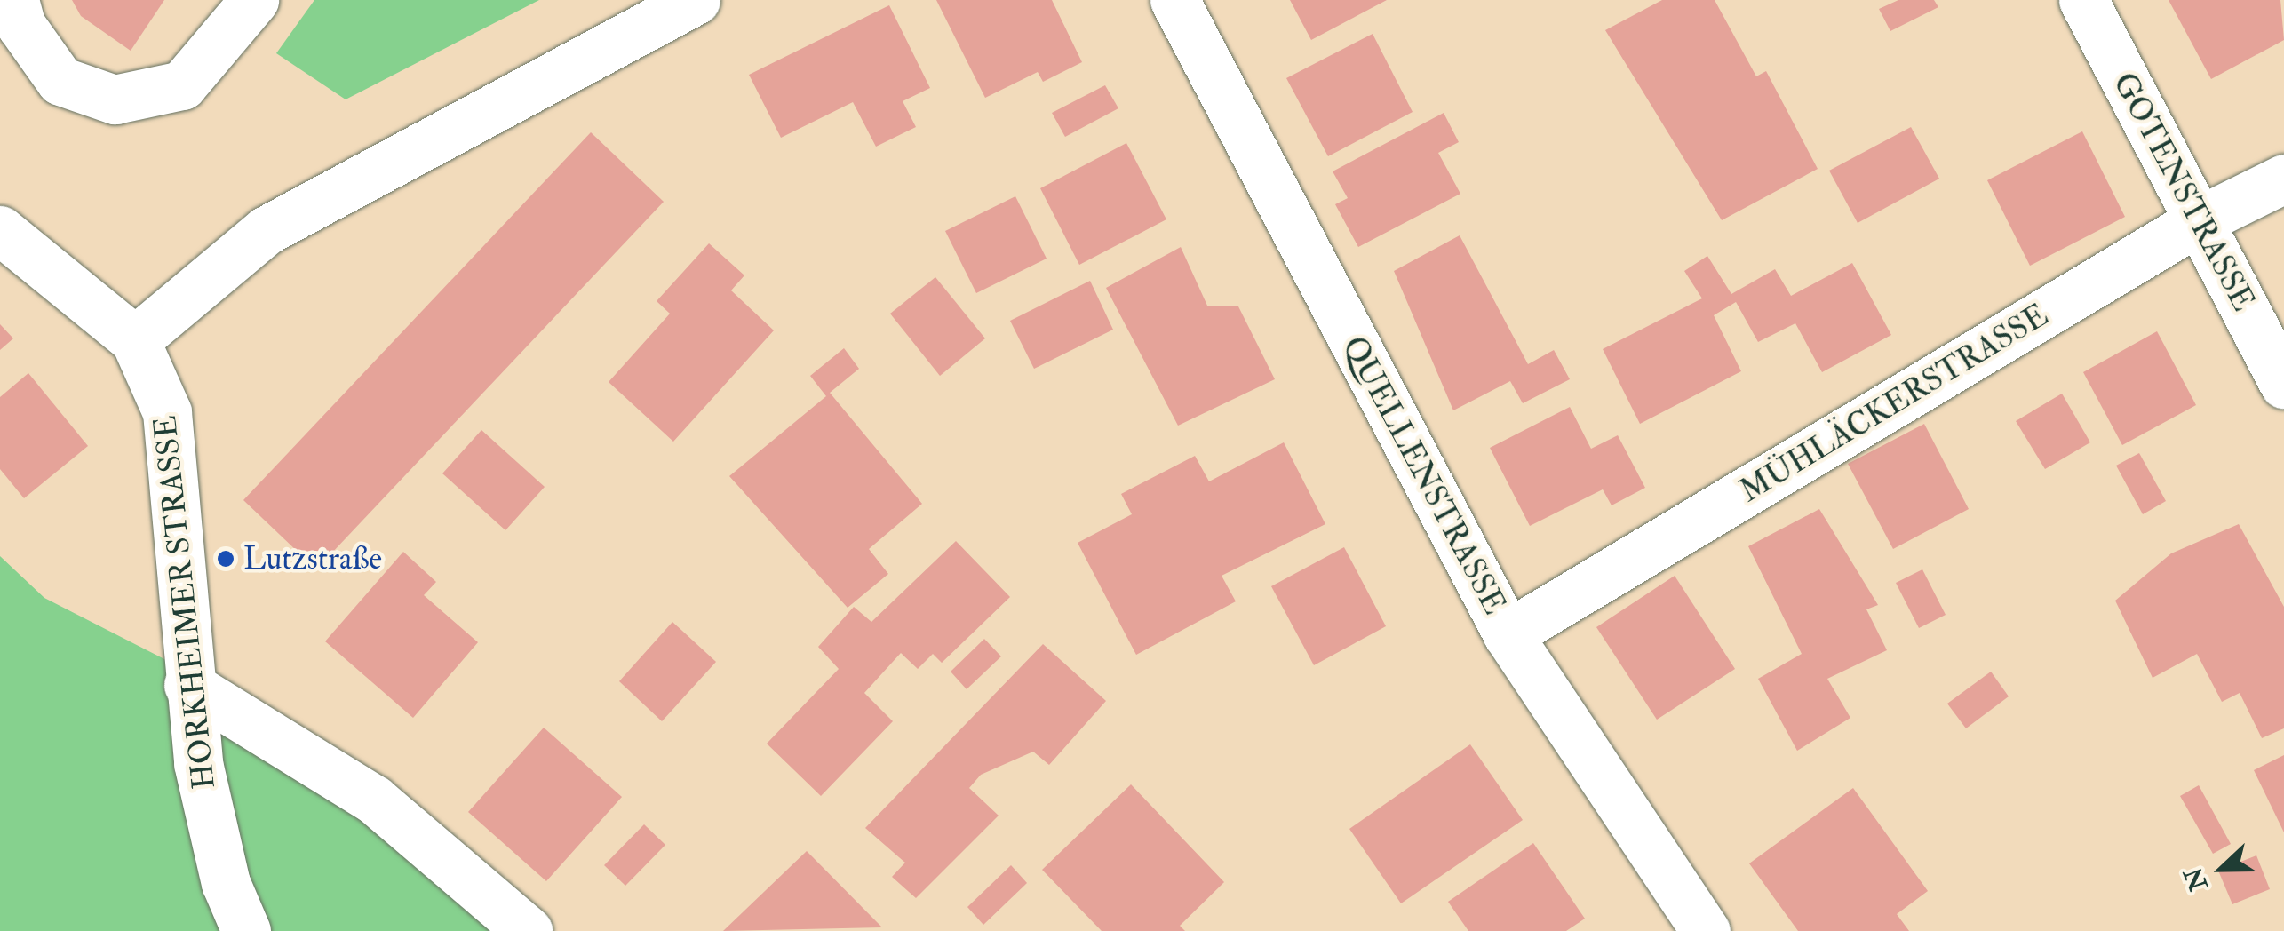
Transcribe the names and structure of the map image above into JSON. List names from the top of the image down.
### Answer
{
  "streets": {
    "street": [
      "GOTENSTRASSE",
      "MÜHLÄCKERSTRASSE",
      "QUELLENSTRASSE",
      "HORKHEIMER STRASSE"
    ]
  },
  "crossings": [
    ["GOTENSTRASSE", "MÜHLÄCKERSTRASSE"],
    ["MÜHLÄCKERSTRASSE", "QUELLENSTRASSE"]
  ],
  "places": ["Lutzstraße"],
  "north": "left"
}
